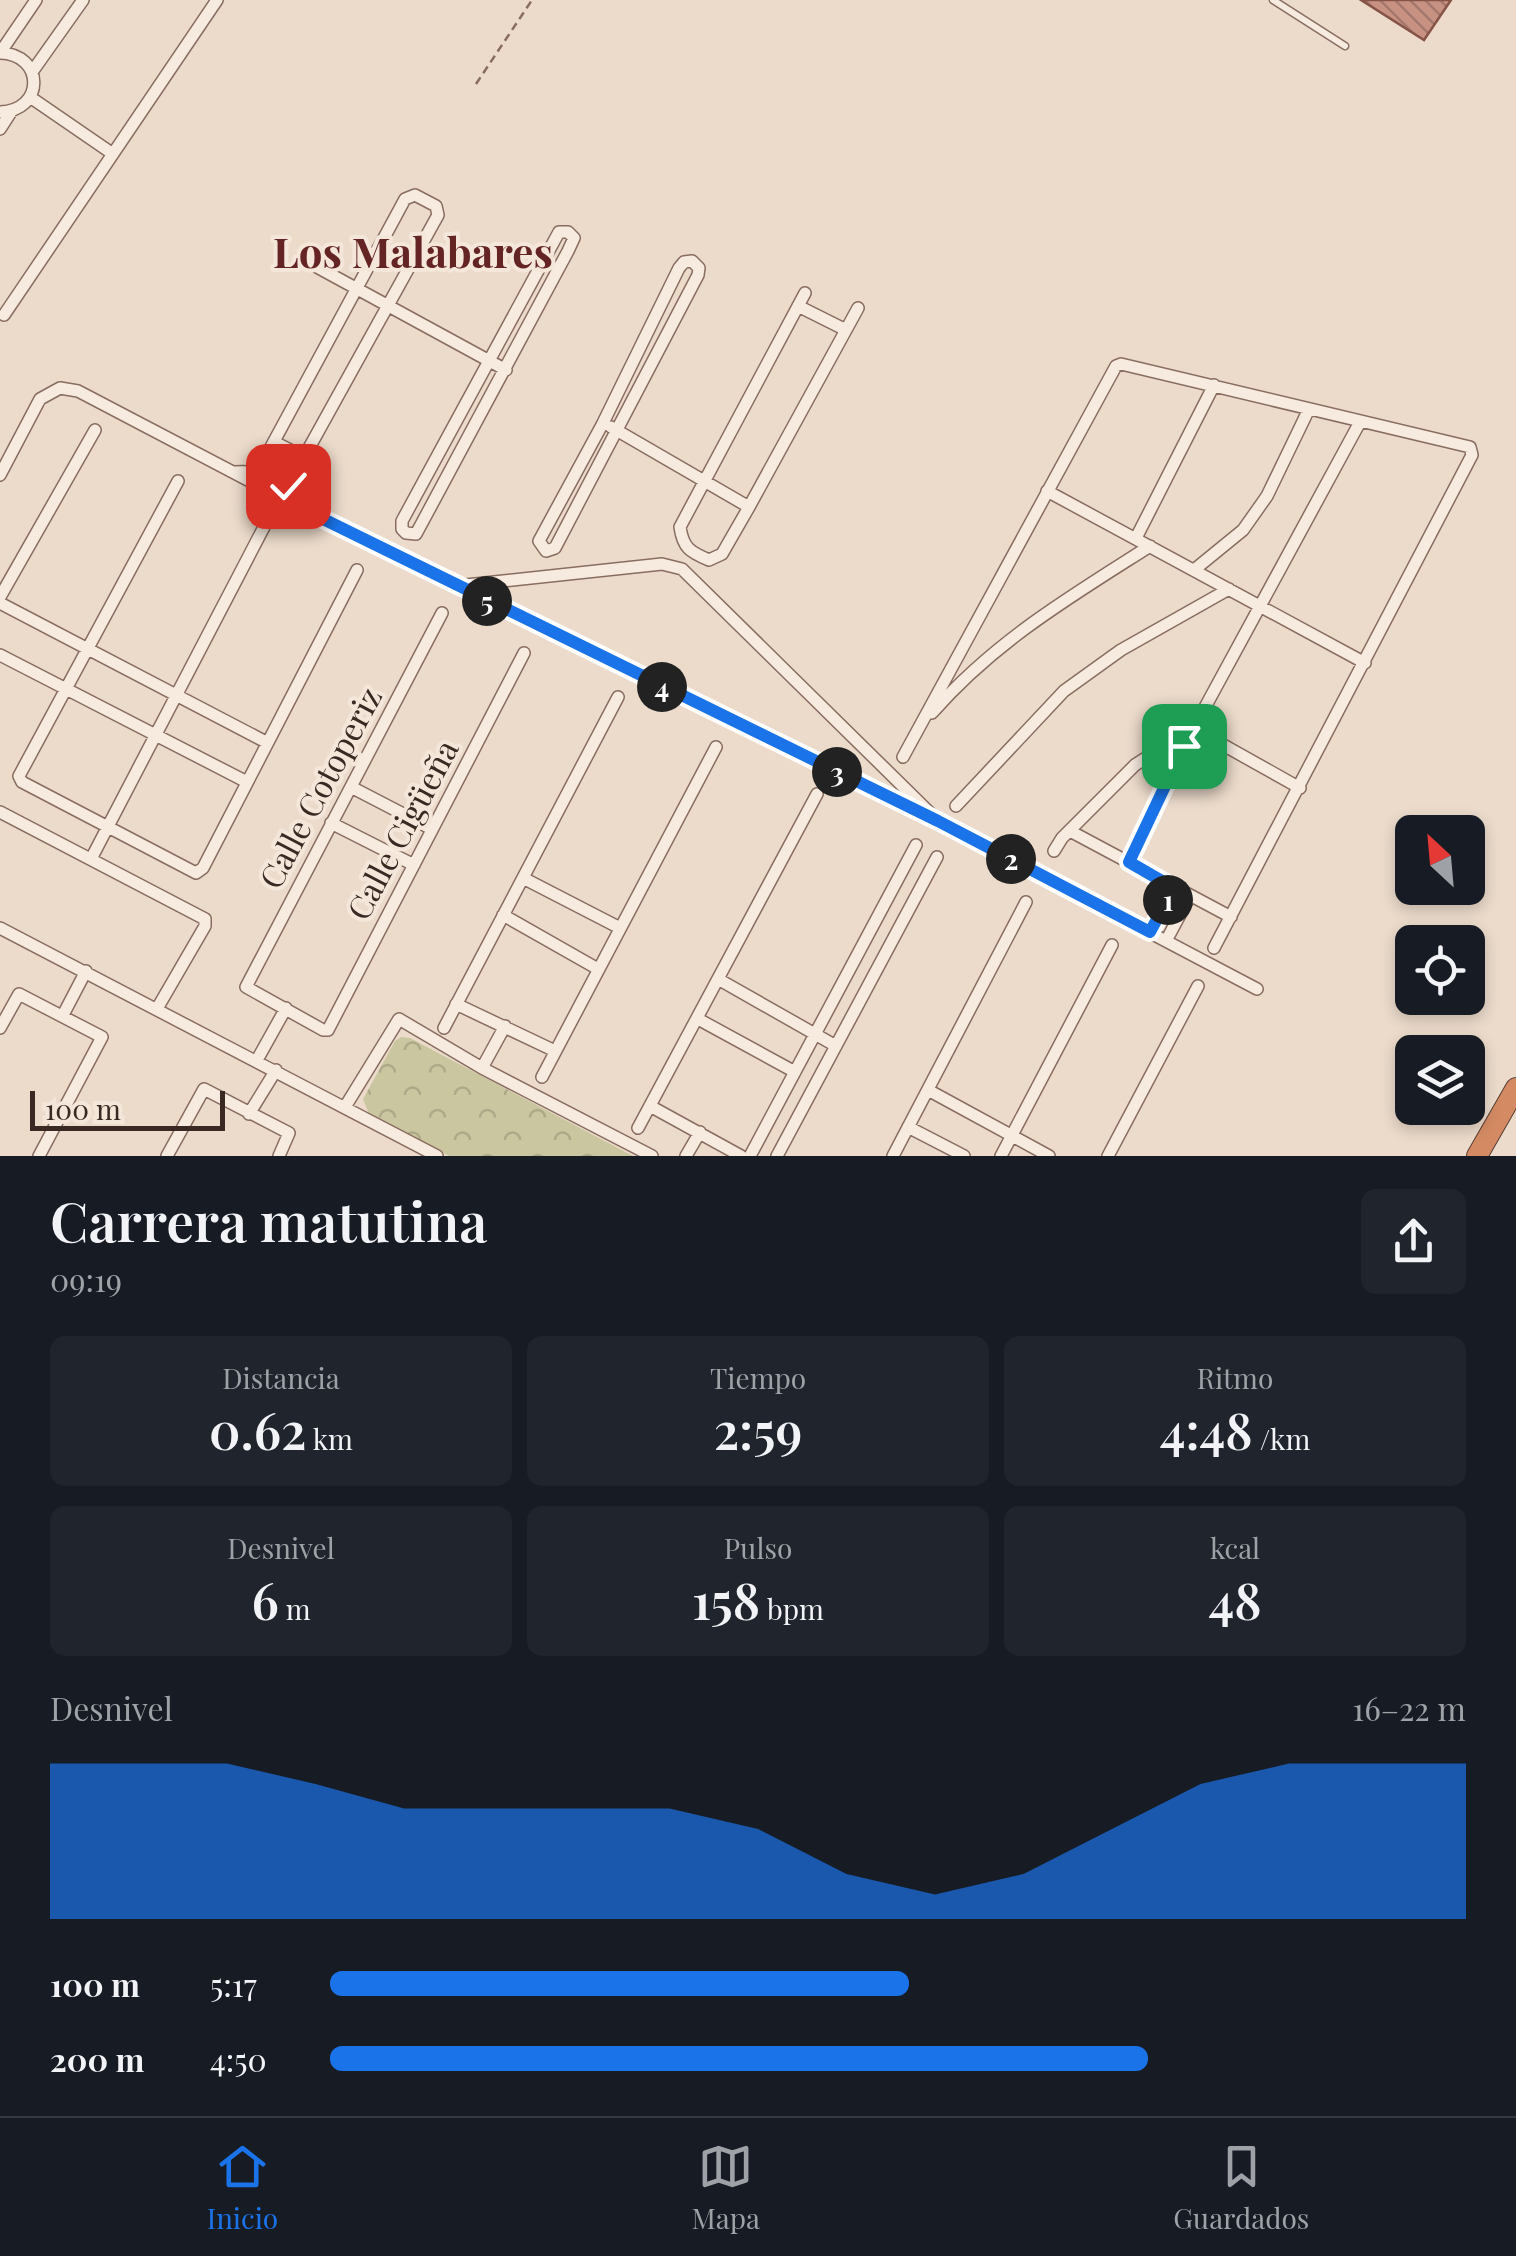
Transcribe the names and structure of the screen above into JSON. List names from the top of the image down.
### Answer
{
  "streets": {
    "street": ["Calle Cotoperiz", "Calle Cigüeña"]
  },
  "crossings": [
    ["Calle Cotoperiz", "Calle Cigüeña"]
  ],
  "districts": ["Los Malabares"],
  "scale_bar": "100 m",
  "north": "top left",
  "page": {
    "pins": [
      "5",
      "4",
      "3",
      "2",
      "1"
    ],
    "scale": "100 m",
    "heading": ["Carrera matutina", "09:19"],
    "stats": [
      ["Distancia", "0.62 km"],
      ["Tiempo", "2:59"],
      ["Ritmo", "4:48 /km"],
      ["Desnivel", "6 m"],
      ["Pulso", "158 bpm"],
      ["kcal", "48"]
    ],
    "chart": ["Desnivel", "16–22 m"],
    "list": [
      {
        "name": "100 m",
        "note": "5:17"
      },
      {
        "name": "200 m",
        "note": "4:50"
      }
    ],
    "tabs": ["Inicio", "Mapa", "Guardados"]
  }
}
